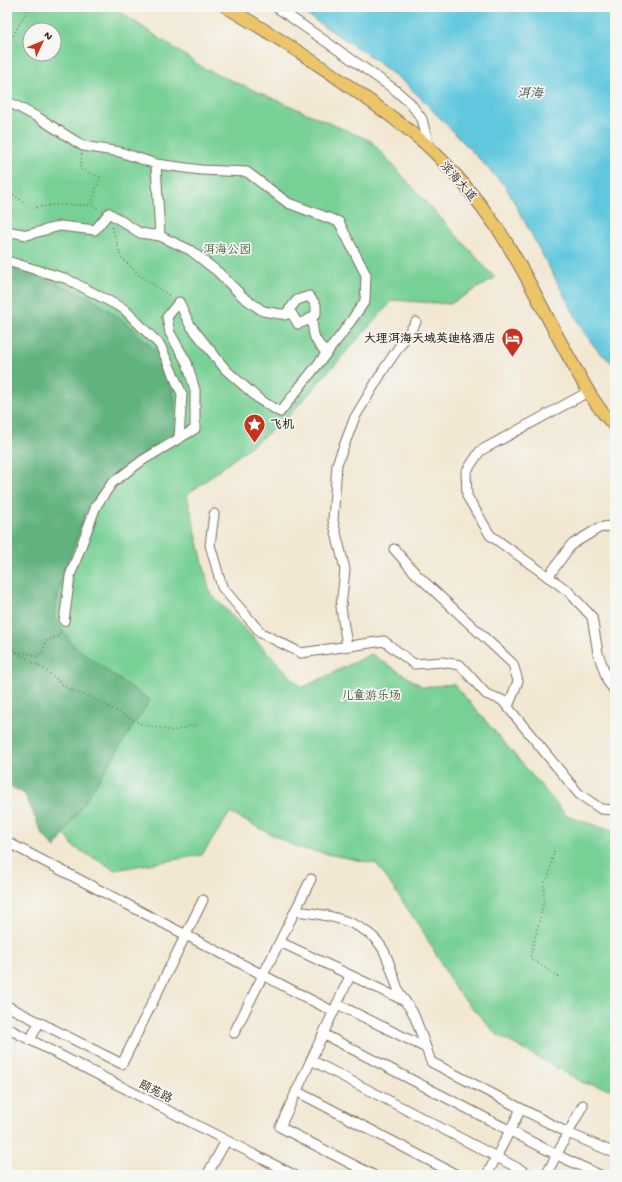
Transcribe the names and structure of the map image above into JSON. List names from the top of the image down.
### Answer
{
  "streets": {
    "main road": ["滨海大道"],
    "street": ["颐苑路"]
  },
  "water": ["洱海"],
  "parks": ["洱海公园", "儿童游乐场"],
  "places": {
    "hotel": ["大理洱海天域英迪格酒店"],
    "place": ["飞机"]
  },
  "north": "top right"
}
